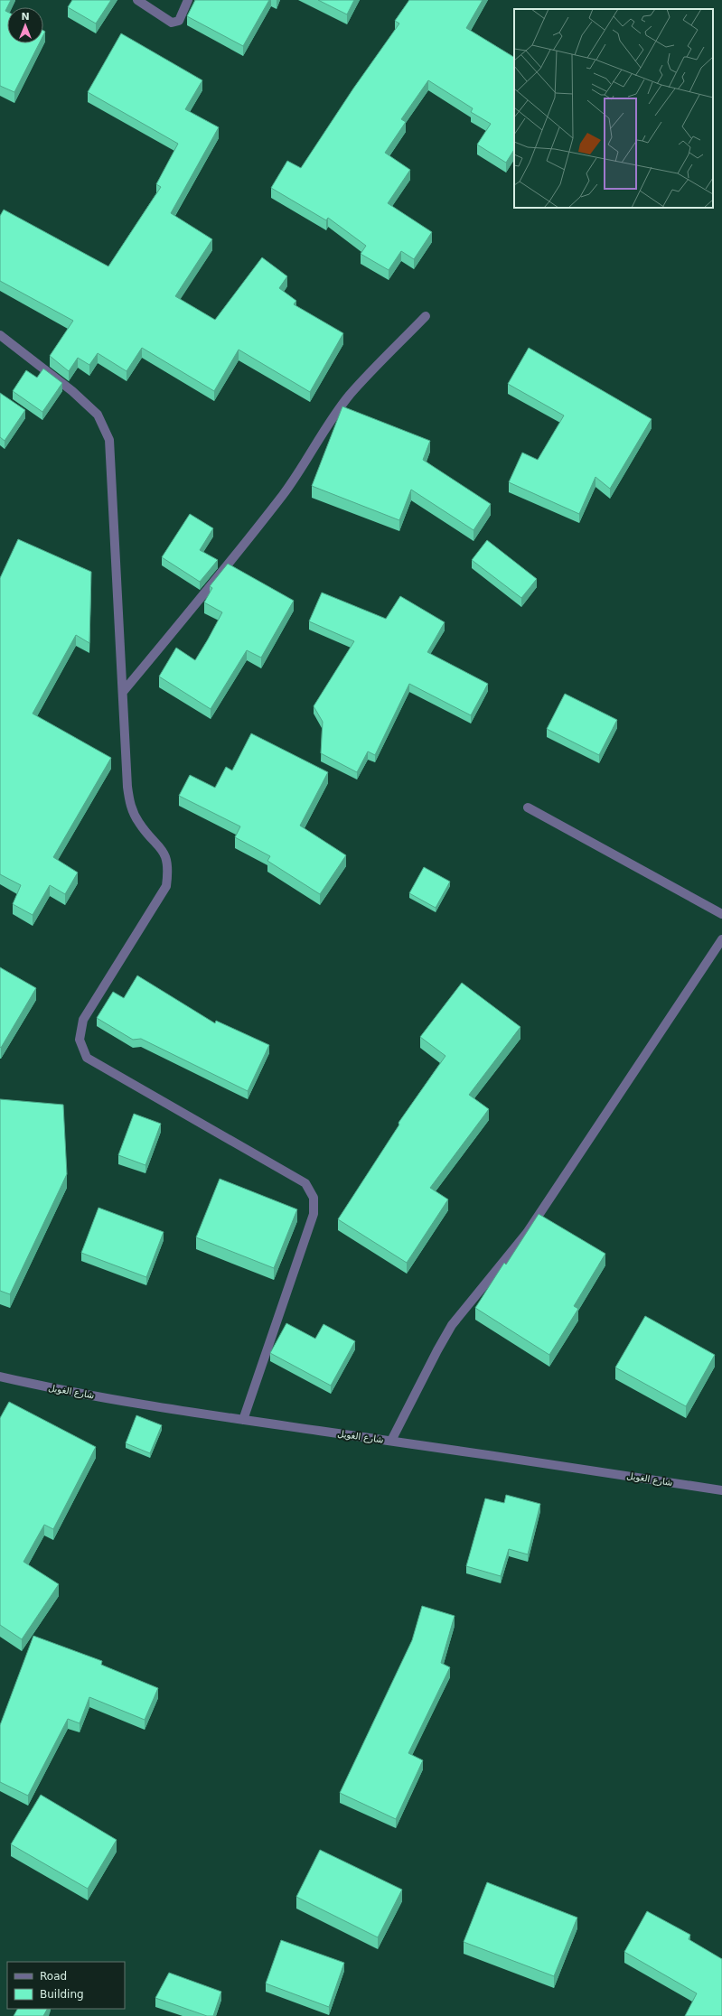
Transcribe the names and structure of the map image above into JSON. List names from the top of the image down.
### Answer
{
  "streets": {
    "street": ["شارع الغويل"]
  },
  "legend": ["Road", "Building"],
  "north": "top"
}
